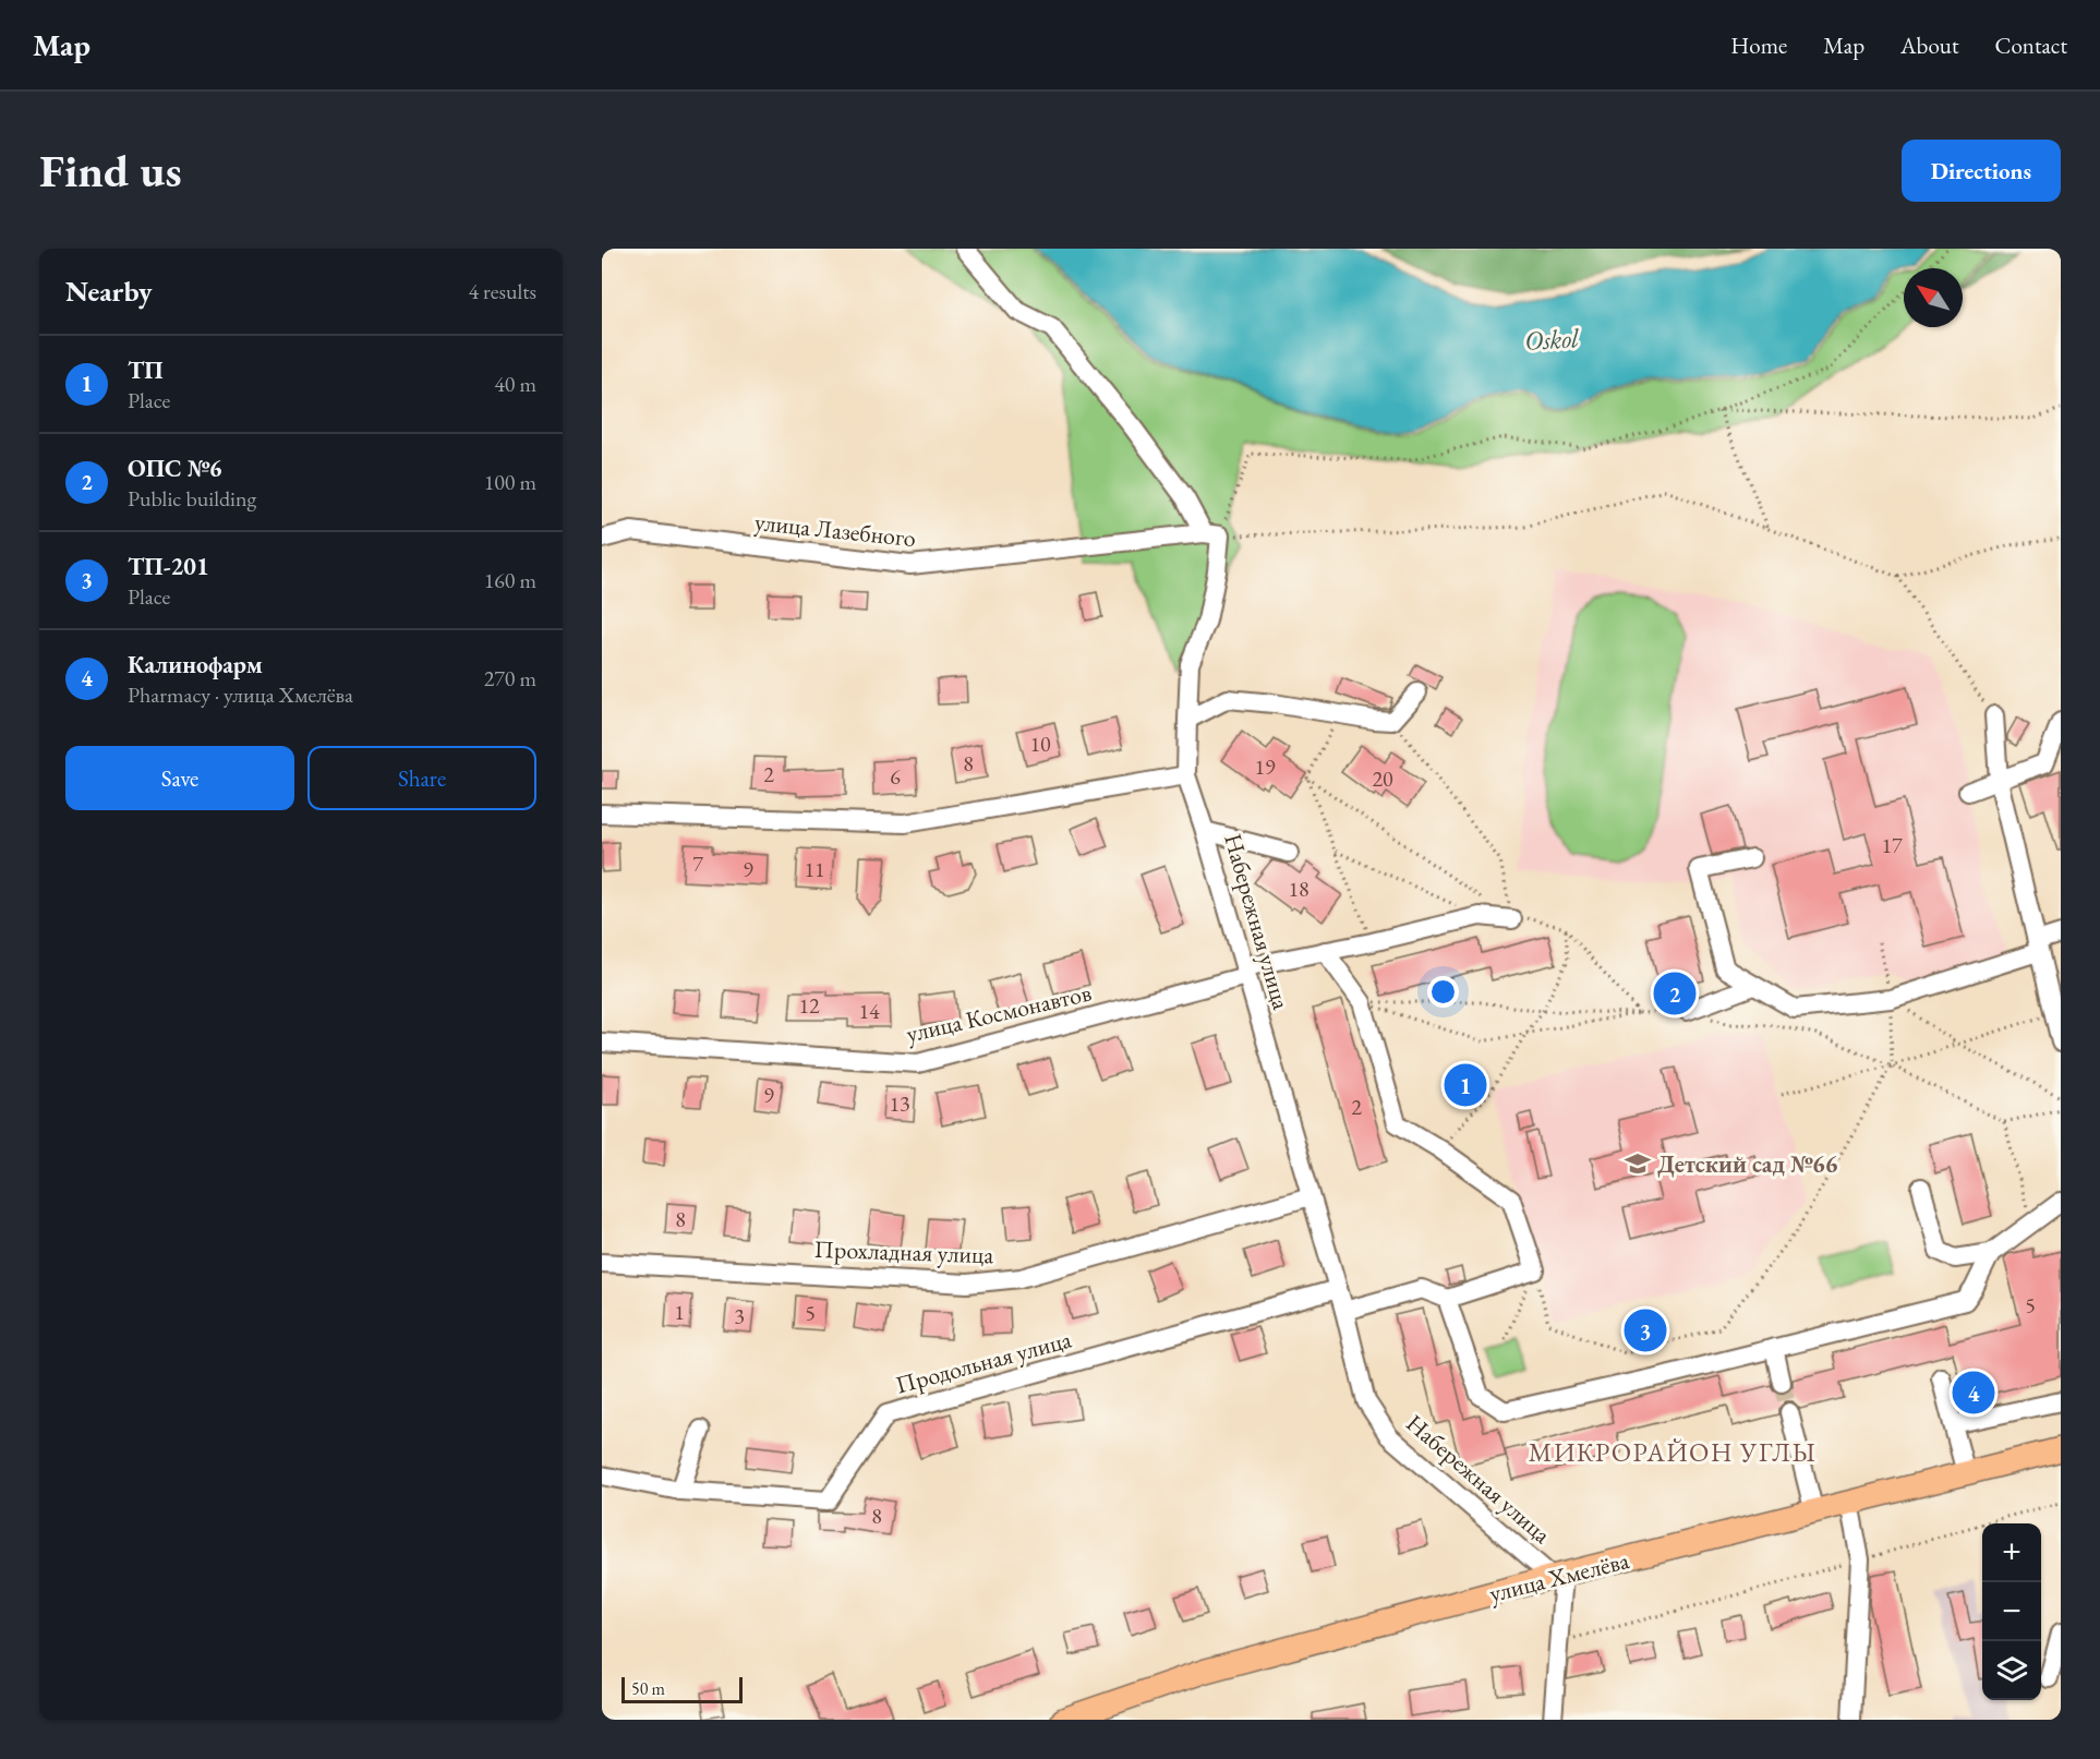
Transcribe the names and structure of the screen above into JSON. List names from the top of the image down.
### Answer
{
  "streets": {
    "main road": ["улица Хмелёва"],
    "street": [
      "улица Лазебного",
      "Набережная улица",
      "улица Космонавтов",
      "Прохладная улица",
      "Продольная улица"
    ]
  },
  "crossings": [
    ["улица Лазебного", "Набережная улица"],
    ["Набережная улица", "улица Космонавтов"],
    ["Набережная улица", "Прохладная улица"],
    ["Набережная улица", "Продольная улица"],
    ["Набережная улица", "улица Хмелёва"]
  ],
  "districts": ["МИКРОРАЙОН УГЛЫ"],
  "water": ["Oskol"],
  "places": {
    "school or university": ["Детский сад №66"]
  },
  "house_numbers": [
    "10",
    "8",
    "19",
    "2",
    "6",
    "20",
    "17",
    "7",
    "9",
    "11",
    "18",
    "12",
    "14",
    "9",
    "13",
    "2",
    "8",
    "5",
    "1",
    "5",
    "3",
    "8"
  ],
  "scale_bar": "50 m",
  "north": "top left",
  "page": {
    "header": "Map",
    "nav": [
      "Home",
      "Map",
      "About",
      "Contact"
    ],
    "buttons": [
      "Directions",
      ["Save", "Share"]
    ],
    "title": "Find us",
    "heading": ["Nearby", "4 results"],
    "list": [
      {
        "mark": "1",
        "name": "ТП",
        "note": "Place",
        "value": "40 m"
      },
      {
        "mark": "2",
        "name": "ОПС №6",
        "note": "Public building",
        "value": "100 m"
      },
      {
        "mark": "3",
        "name": "ТП-201",
        "note": "Place",
        "value": "160 m"
      },
      {
        "mark": "4",
        "name": "Калинофарм",
        "note": "Pharmacy · улица Хмелёва",
        "value": "270 m"
      }
    ],
    "pins": [
      "2",
      "1",
      "3",
      "4"
    ],
    "map_buttons": ["+", "−"],
    "scale": "50 m"
  }
}
